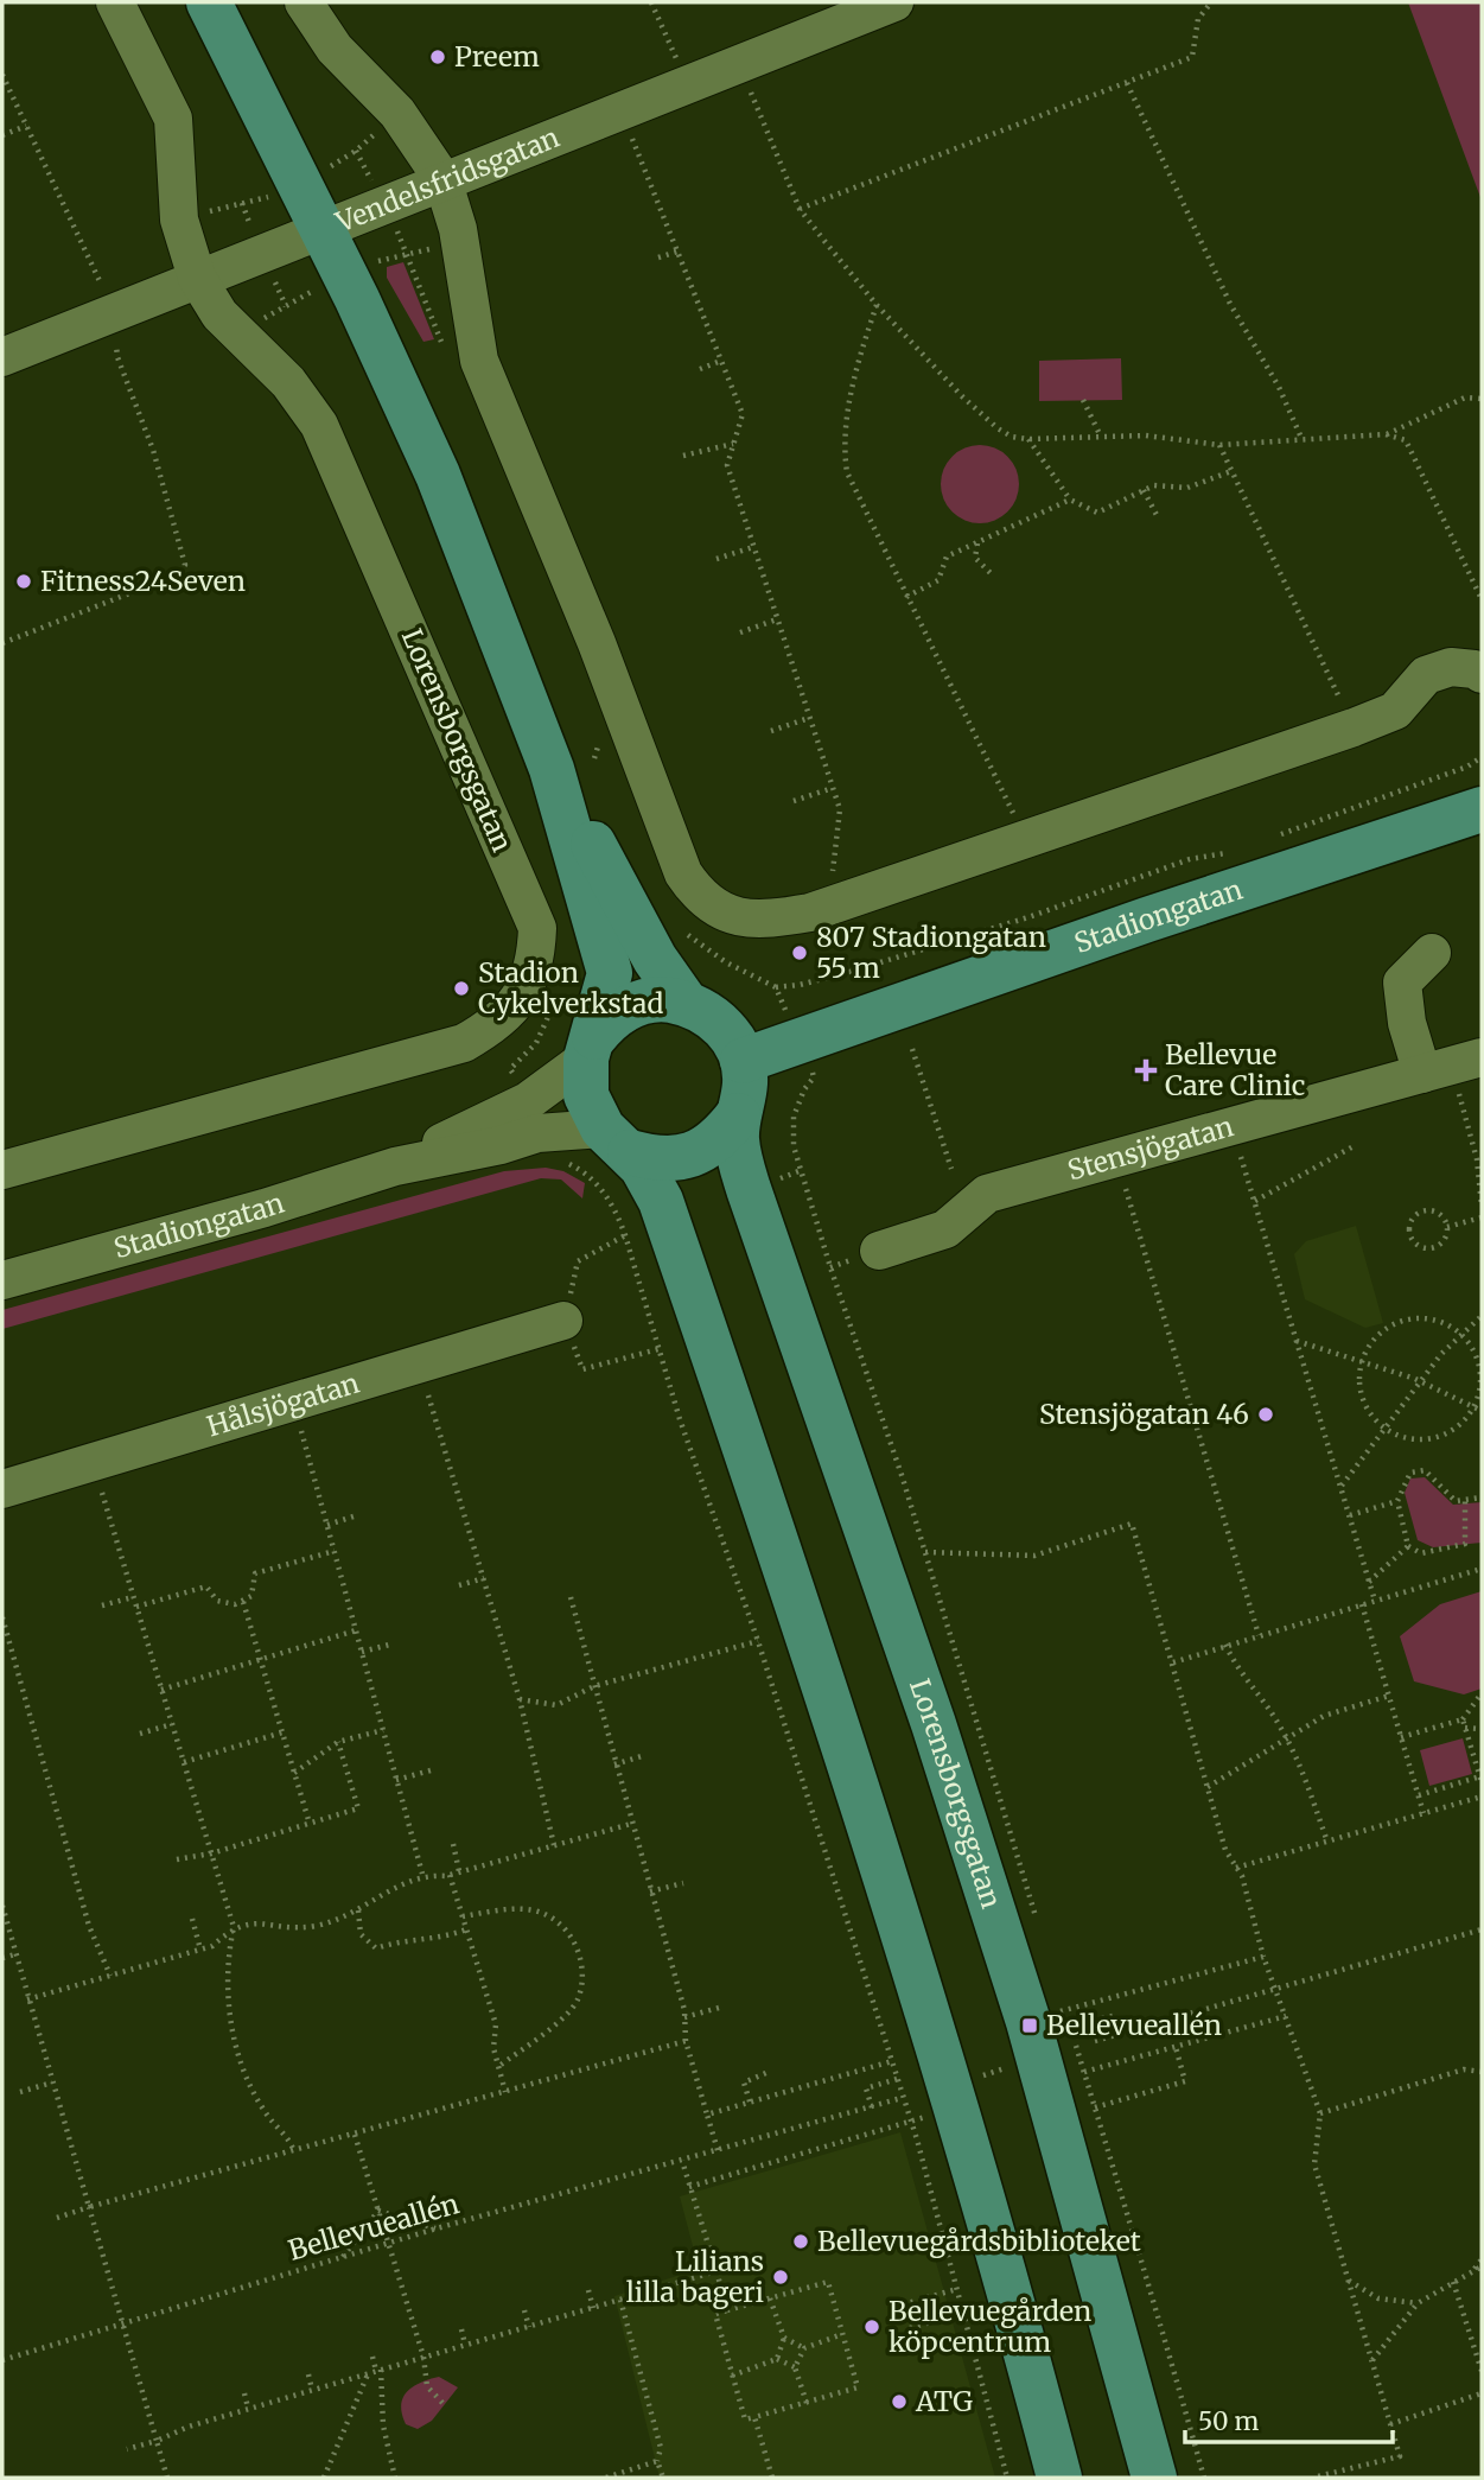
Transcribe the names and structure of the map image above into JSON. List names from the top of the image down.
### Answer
{
  "streets": {
    "main road": ["Lorensborgsgatan", "Stadiongatan"],
    "street": ["Vendelsfridsgatan", "Stensjögatan", "Hålsjögatan"],
    "path": ["Bellevueallén"]
  },
  "crossings": [
    ["Vendelsfridsgatan", "Lorensborgsgatan"],
    ["Lorensborgsgatan", "Stadiongatan"]
  ],
  "places": {
    "other": [
      "Preem",
      "Fitness24Seven",
      "807 Stadiongatan 55 m",
      "Stadion Cykelverkstad",
      "Stensjögatan 46",
      "Bellevuegårdsbiblioteket",
      "Lilians lilla bageri",
      "Bellevuegården köpcentrum",
      "ATG"
    ],
    "health": ["Bellevue Care Clinic"],
    "transit": ["Bellevueallén"]
  },
  "scale_bar": "50 m"
}
